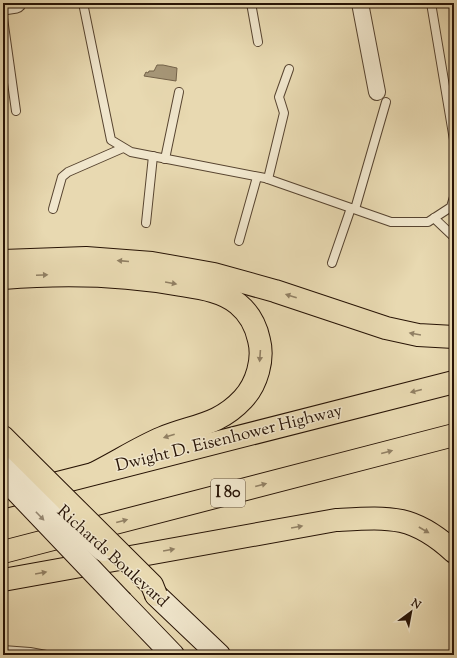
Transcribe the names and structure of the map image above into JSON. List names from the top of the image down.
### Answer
{
  "streets": {
    "highway": ["Dwight D. Eisenhower Highway", "I 80"],
    "main road": ["Richards Boulevard"]
  },
  "one_way": ["Richards Boulevard"],
  "north": "top right"
}
